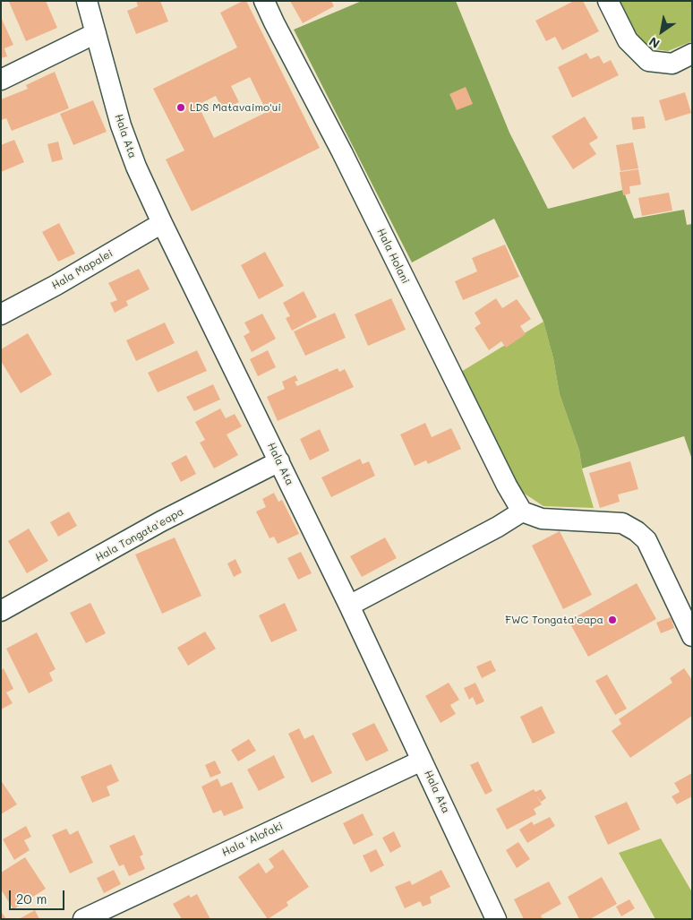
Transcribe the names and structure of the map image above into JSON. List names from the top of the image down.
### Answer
{
  "streets": {
    "street": [
      "Hala Ata",
      "Hala Holani",
      "Hala Mapalei",
      "Hala Tongata'eapa",
      "Hala 'Alofaki"
    ]
  },
  "crossings": [
    ["Hala Ata", "Hala Mapalei"],
    ["Hala Ata", "Hala Tongata'eapa"],
    ["Hala Ata", "Hala 'Alofaki"]
  ],
  "places": ["LDS Matavaimo'ui", "FWC Tongata'eapa"],
  "scale_bar": "20 m",
  "north": "bottom left"
}
